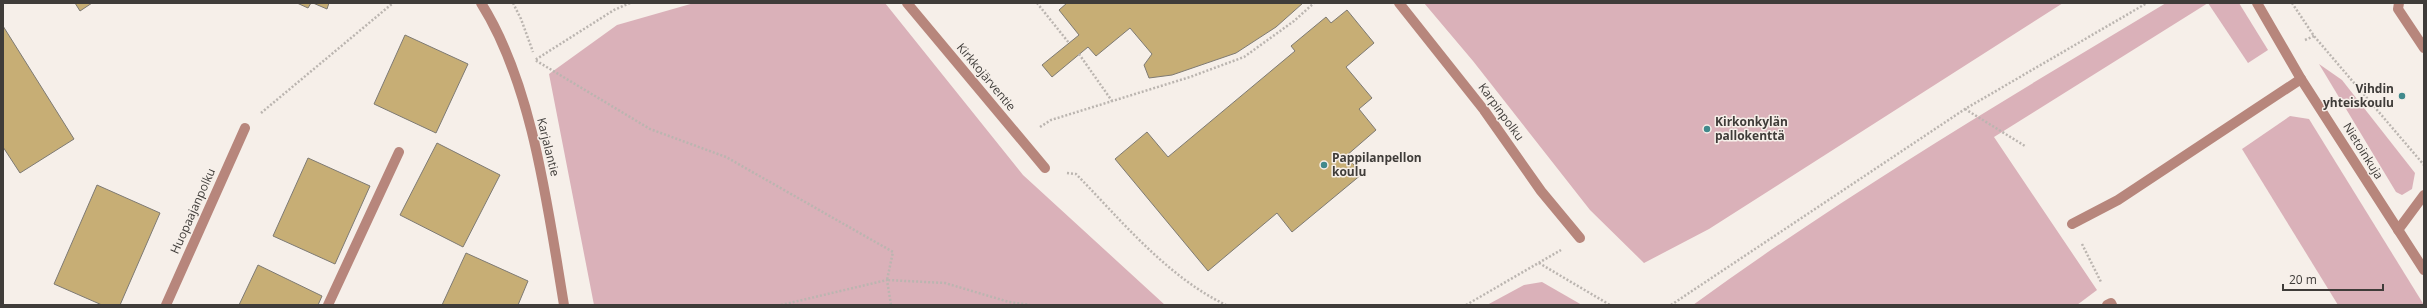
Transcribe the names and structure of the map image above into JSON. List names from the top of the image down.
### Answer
{
  "streets": {
    "street": [
      "Kirkkojärventie",
      "Karpinpolku",
      "Karjalantie",
      "Nietoinkuja",
      "Huopaajanpolku"
    ]
  },
  "places": ["Vihdin yhteiskoulu", "Kirkonkylän pallokenttä", "Pappilanpellon koulu"],
  "scale_bar": "20 m"
}
